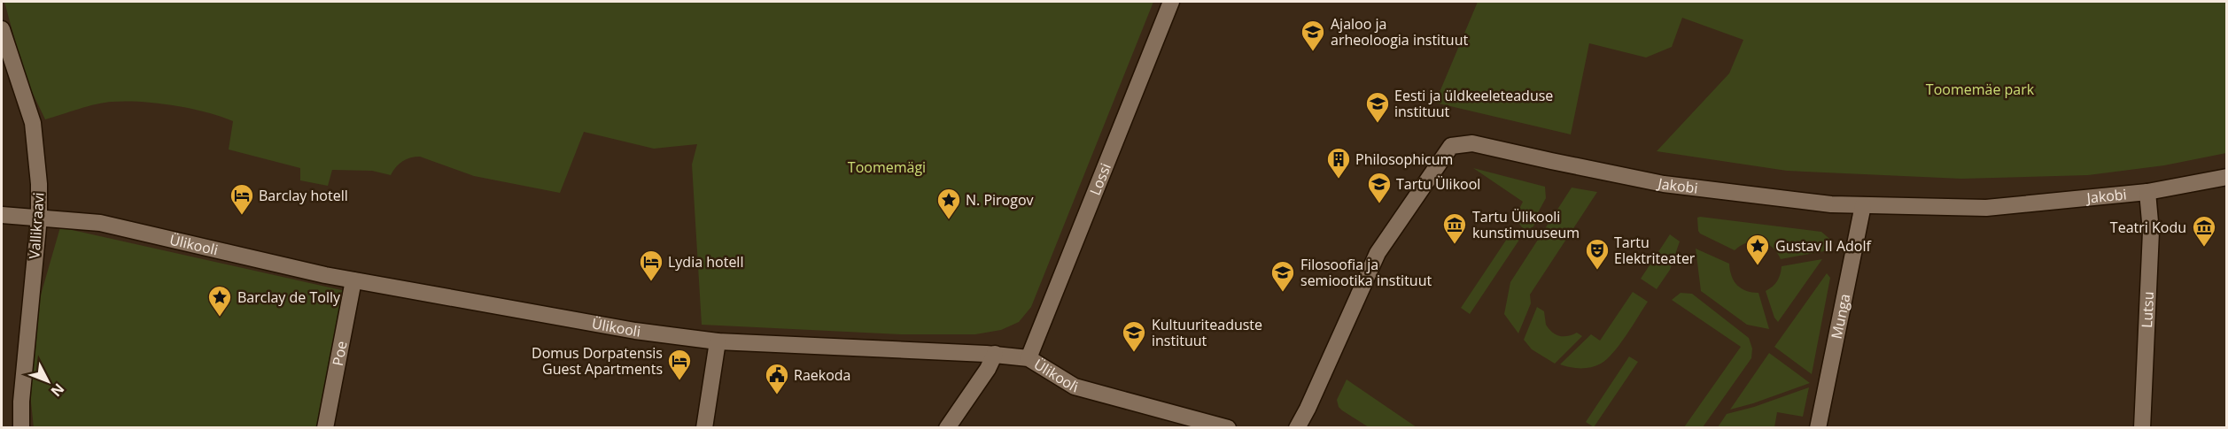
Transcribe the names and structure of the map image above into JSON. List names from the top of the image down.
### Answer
{
  "streets": {
    "street": [
      "Lossi",
      "Jakobi",
      "Vallikraavi",
      "Ülikooli",
      "Lutsu",
      "Munga",
      "Poe"
    ]
  },
  "crossings": [
    ["Lossi", "Ülikooli"],
    ["Jakobi", "Lutsu"],
    ["Jakobi", "Munga"],
    ["Vallikraavi", "Ülikooli"],
    ["Ülikooli", "Poe"]
  ],
  "parks": ["Toomemäe park", "Toomemägi"],
  "places": {
    "school or university": [
      "Ajaloo ja arheoloogia instituut",
      "Eesti ja üldkeeleteaduse instituut",
      "Tartu Ülikool",
      "Filosoofia ja semiootika instituut",
      "Kultuuriteaduste instituut"
    ],
    "building": ["Philosophicum"],
    "hotel": ["Barclay hotell", "Lydia hotell", "Domus Dorpatensis Guest Apartments"],
    "place": ["N. Pirogov", "Gustav II Adolf", "Barclay de Tolly"],
    "museum": ["Tartu Ülikooli kunstimuuseum", "Teatri Kodu"],
    "theatre": ["Tartu Elektriteater"],
    "public building": ["Raekoda"]
  },
  "north": "bottom right"
}
